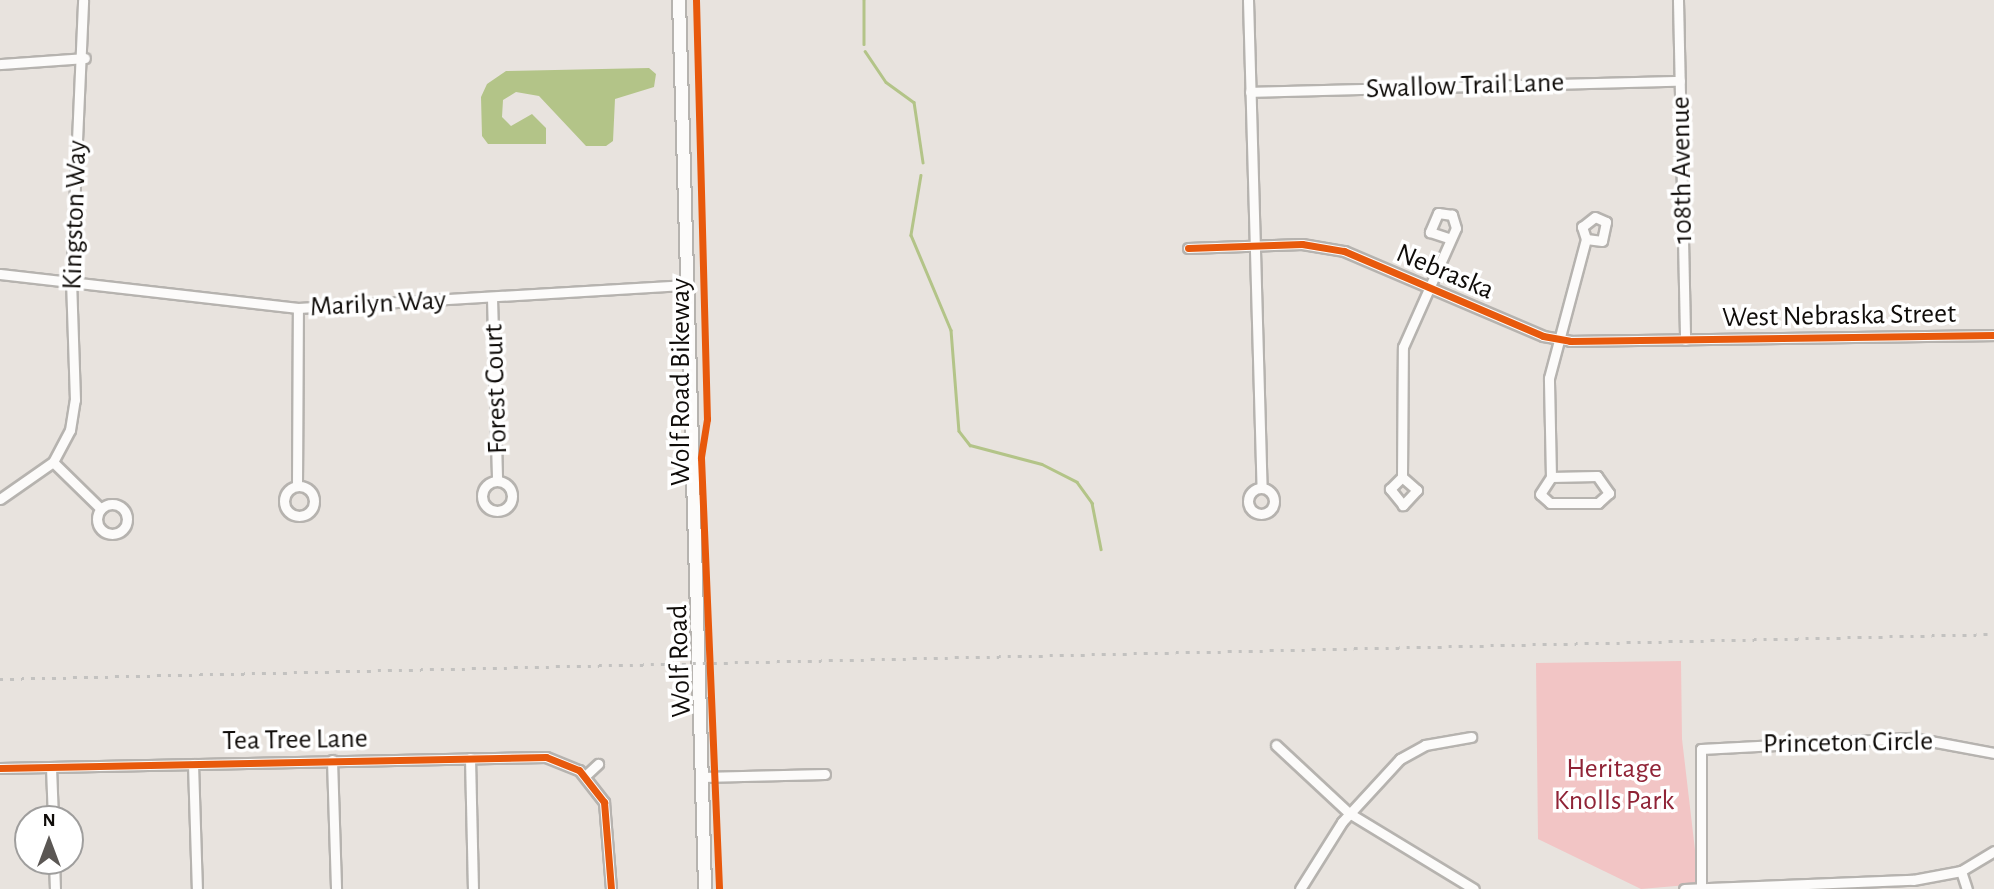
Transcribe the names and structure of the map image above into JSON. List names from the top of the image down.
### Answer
{
  "streets": {
    "main road": ["Wolf Road"],
    "street": [
      "Swallow Trail Lane",
      "108th Avenue",
      "Kingston Way",
      "Nebraska",
      "Marilyn Way",
      "West Nebraska Street",
      "Forest Court",
      "Tea Tree Lane",
      "Princeton Circle"
    ],
    "cycle path": ["Wolf Road Bikeway"]
  },
  "crossings": [
    ["Swallow Trail Lane", "108th Avenue"],
    ["108th Avenue", "Nebraska"],
    ["108th Avenue", "West Nebraska Street"],
    ["Kingston Way", "Marilyn Way"],
    ["Nebraska", "West Nebraska Street"],
    ["Marilyn Way", "Forest Court"],
    ["Marilyn Way", "Wolf Road"]
  ],
  "parks": ["Heritage Knolls Park"],
  "north": "top"
}
